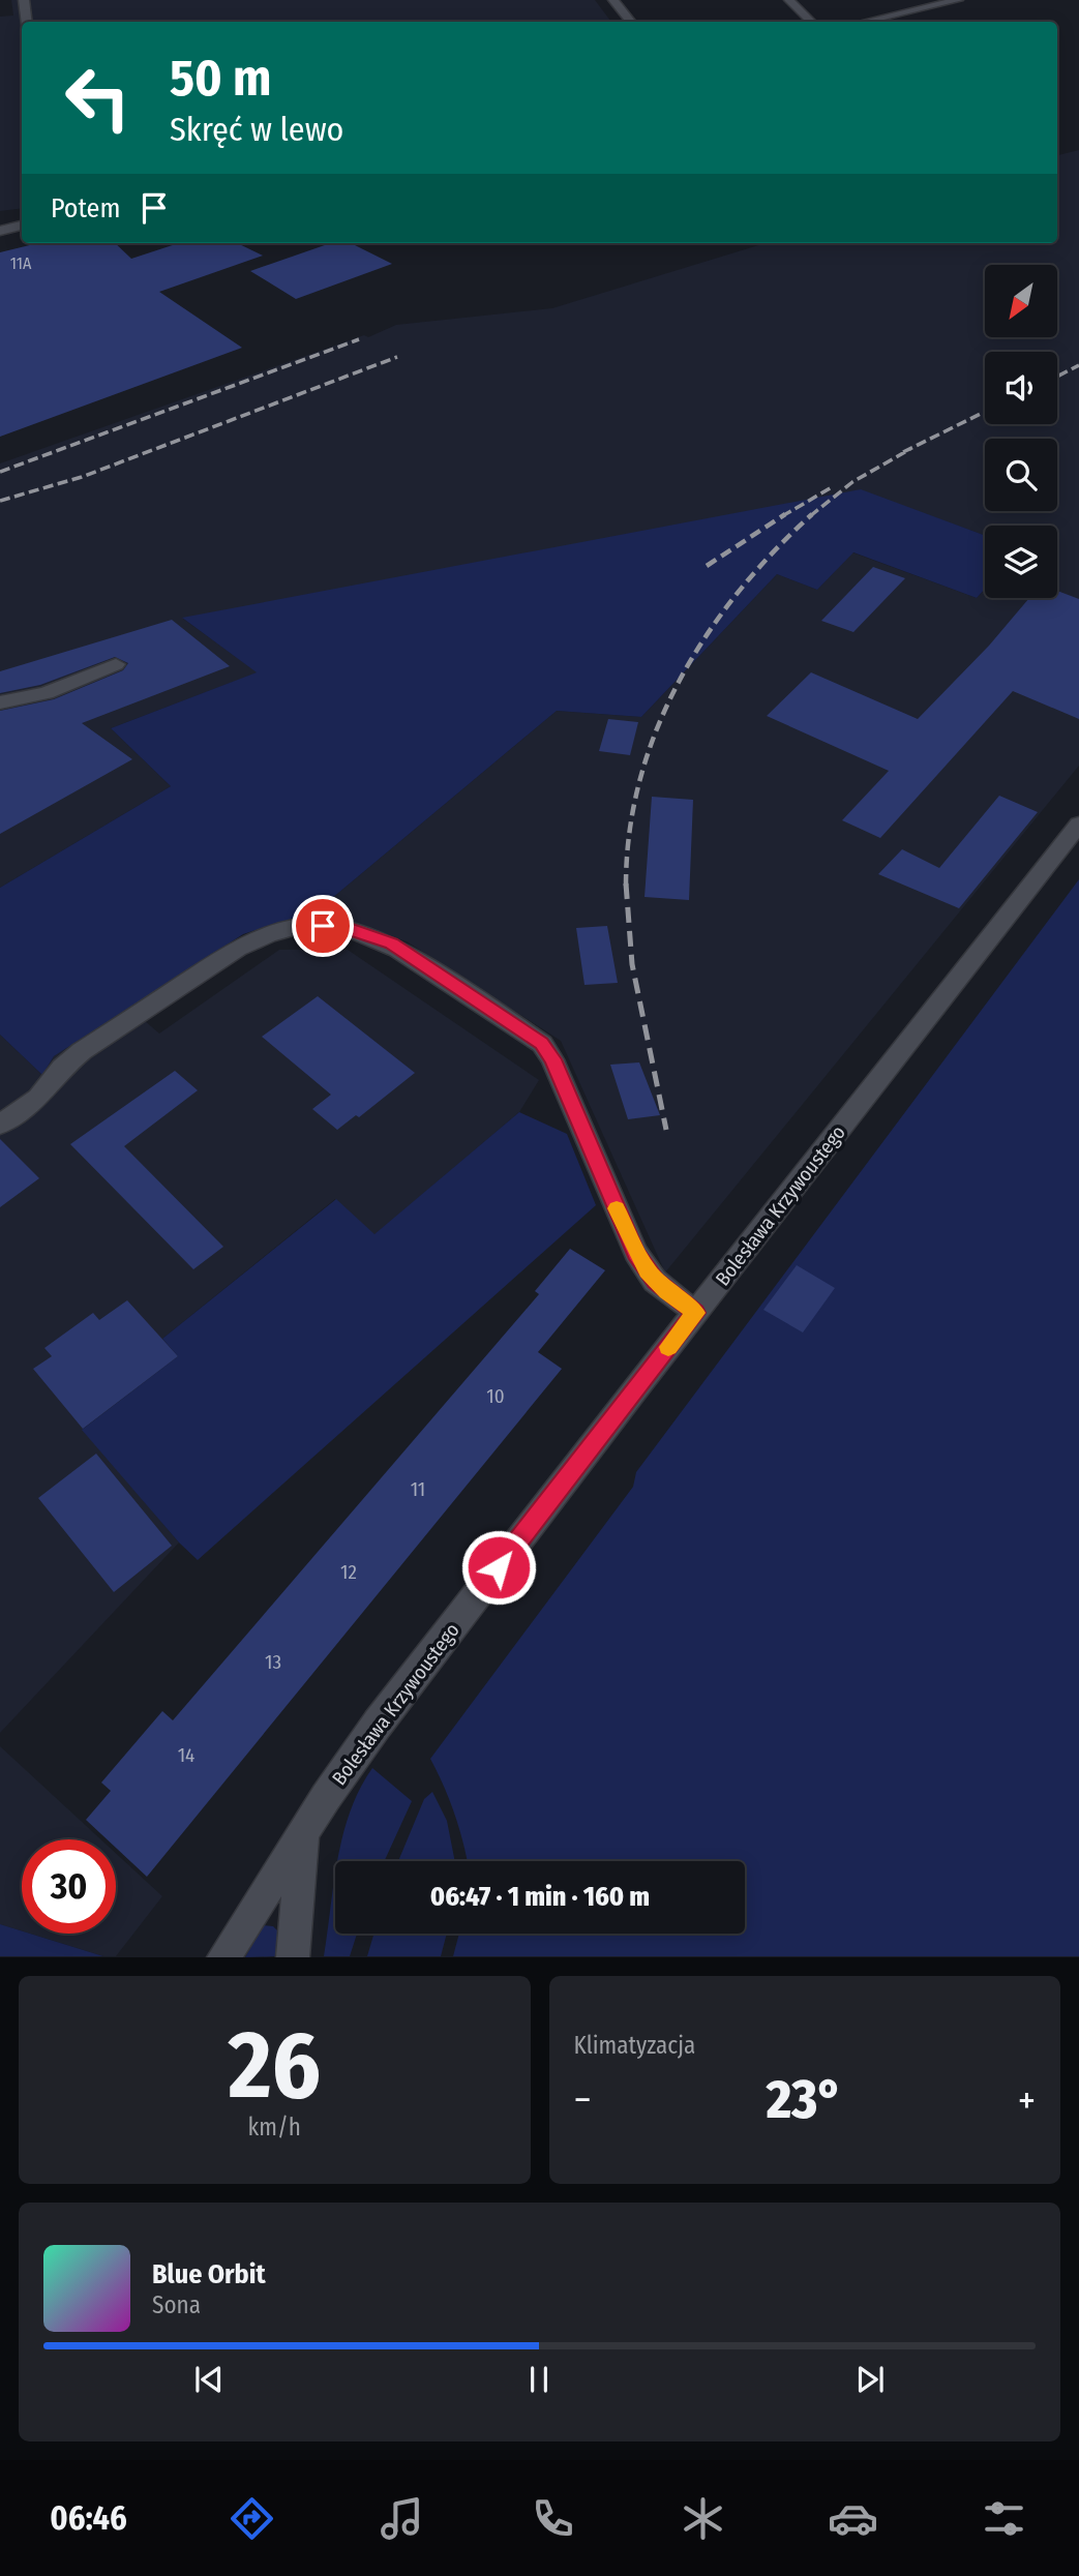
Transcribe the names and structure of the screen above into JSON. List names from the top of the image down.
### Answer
{
  "streets": {
    "street": ["Bolesława Krzywoustego"]
  },
  "house_numbers": [
    "11A",
    "10",
    "11",
    "12",
    "13",
    "14"
  ],
  "north": "bottom left",
  "page": {
    "turn": ["50 m", "Skręć w lewo"],
    "then": "Potem",
    "limit": "30",
    "trip": "06:47 · 1 min · 160 m",
    "tile": [
      ["26", "km/h"],
      "Klimatyzacja"
    ],
    "heat": ["−", "23°", "+"],
    "song": ["Blue Orbit", "Sona"],
    "tabs": "06:46"
  }
}
